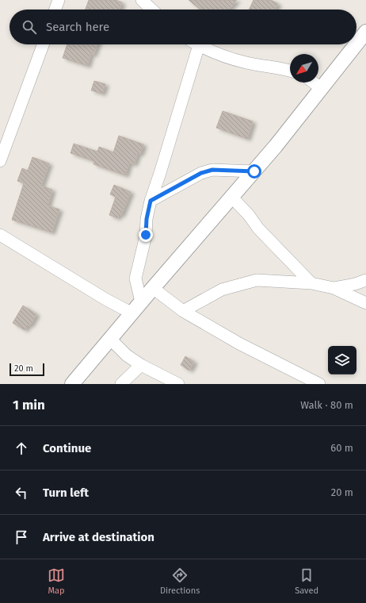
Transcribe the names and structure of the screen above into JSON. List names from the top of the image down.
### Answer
{
  "scale_bar": "20 m",
  "north": "bottom left",
  "page": {
    "search": "Search here",
    "scale": "20 m",
    "heading": ["1 min", "Walk · 80 m"],
    "list": [
      ["Continue", "60 m"],
      ["Turn left", "20 m"],
      "Arrive at destination"
    ],
    "nav": ["Map", "Directions", "Saved"]
  }
}
